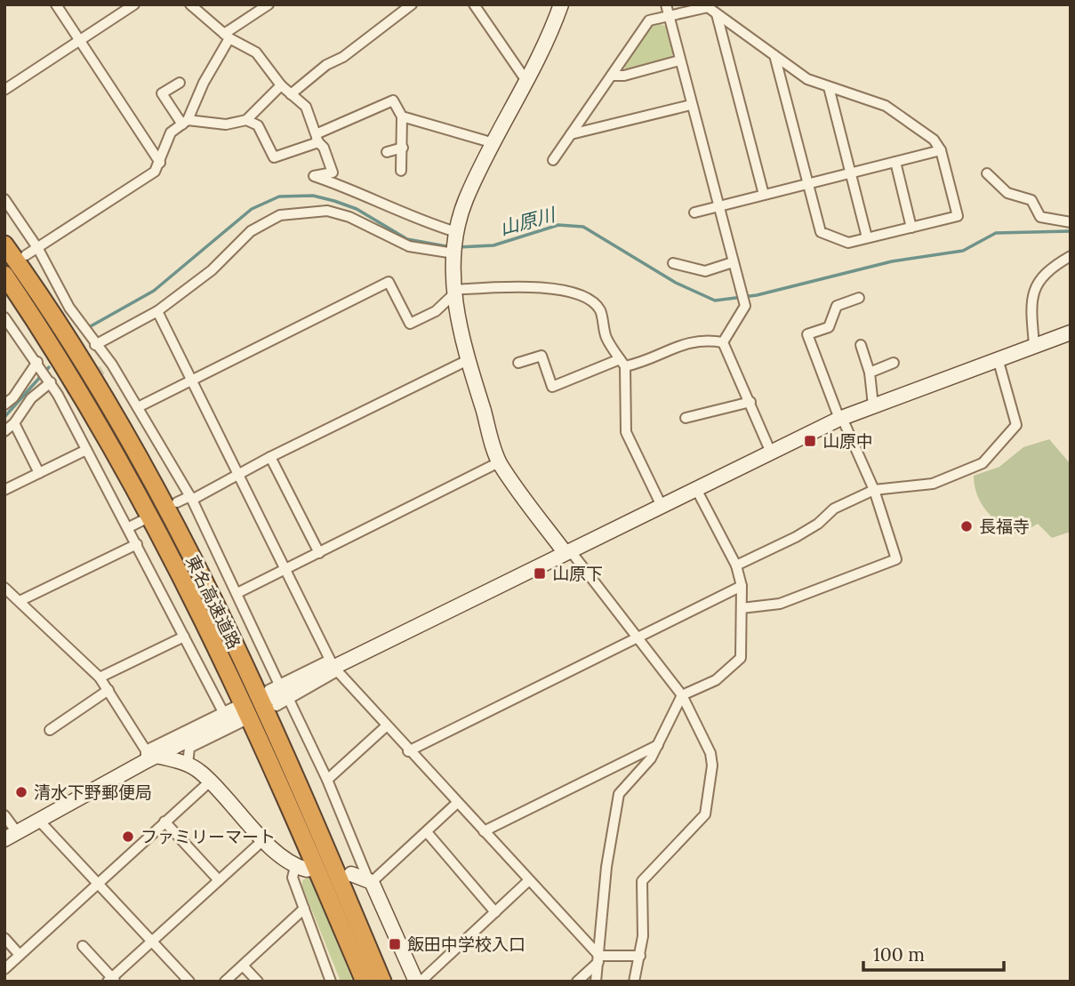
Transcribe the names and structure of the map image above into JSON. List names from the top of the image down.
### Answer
{
  "streets": {
    "highway": ["東名高速道路"]
  },
  "water": ["山原川"],
  "places": {
    "transit": ["山原中", "山原下", "飯田中学校入口"],
    "other": ["長福寺", "清水下野郵便局", "ファミリーマート"]
  },
  "scale_bar": "100 m"
}
